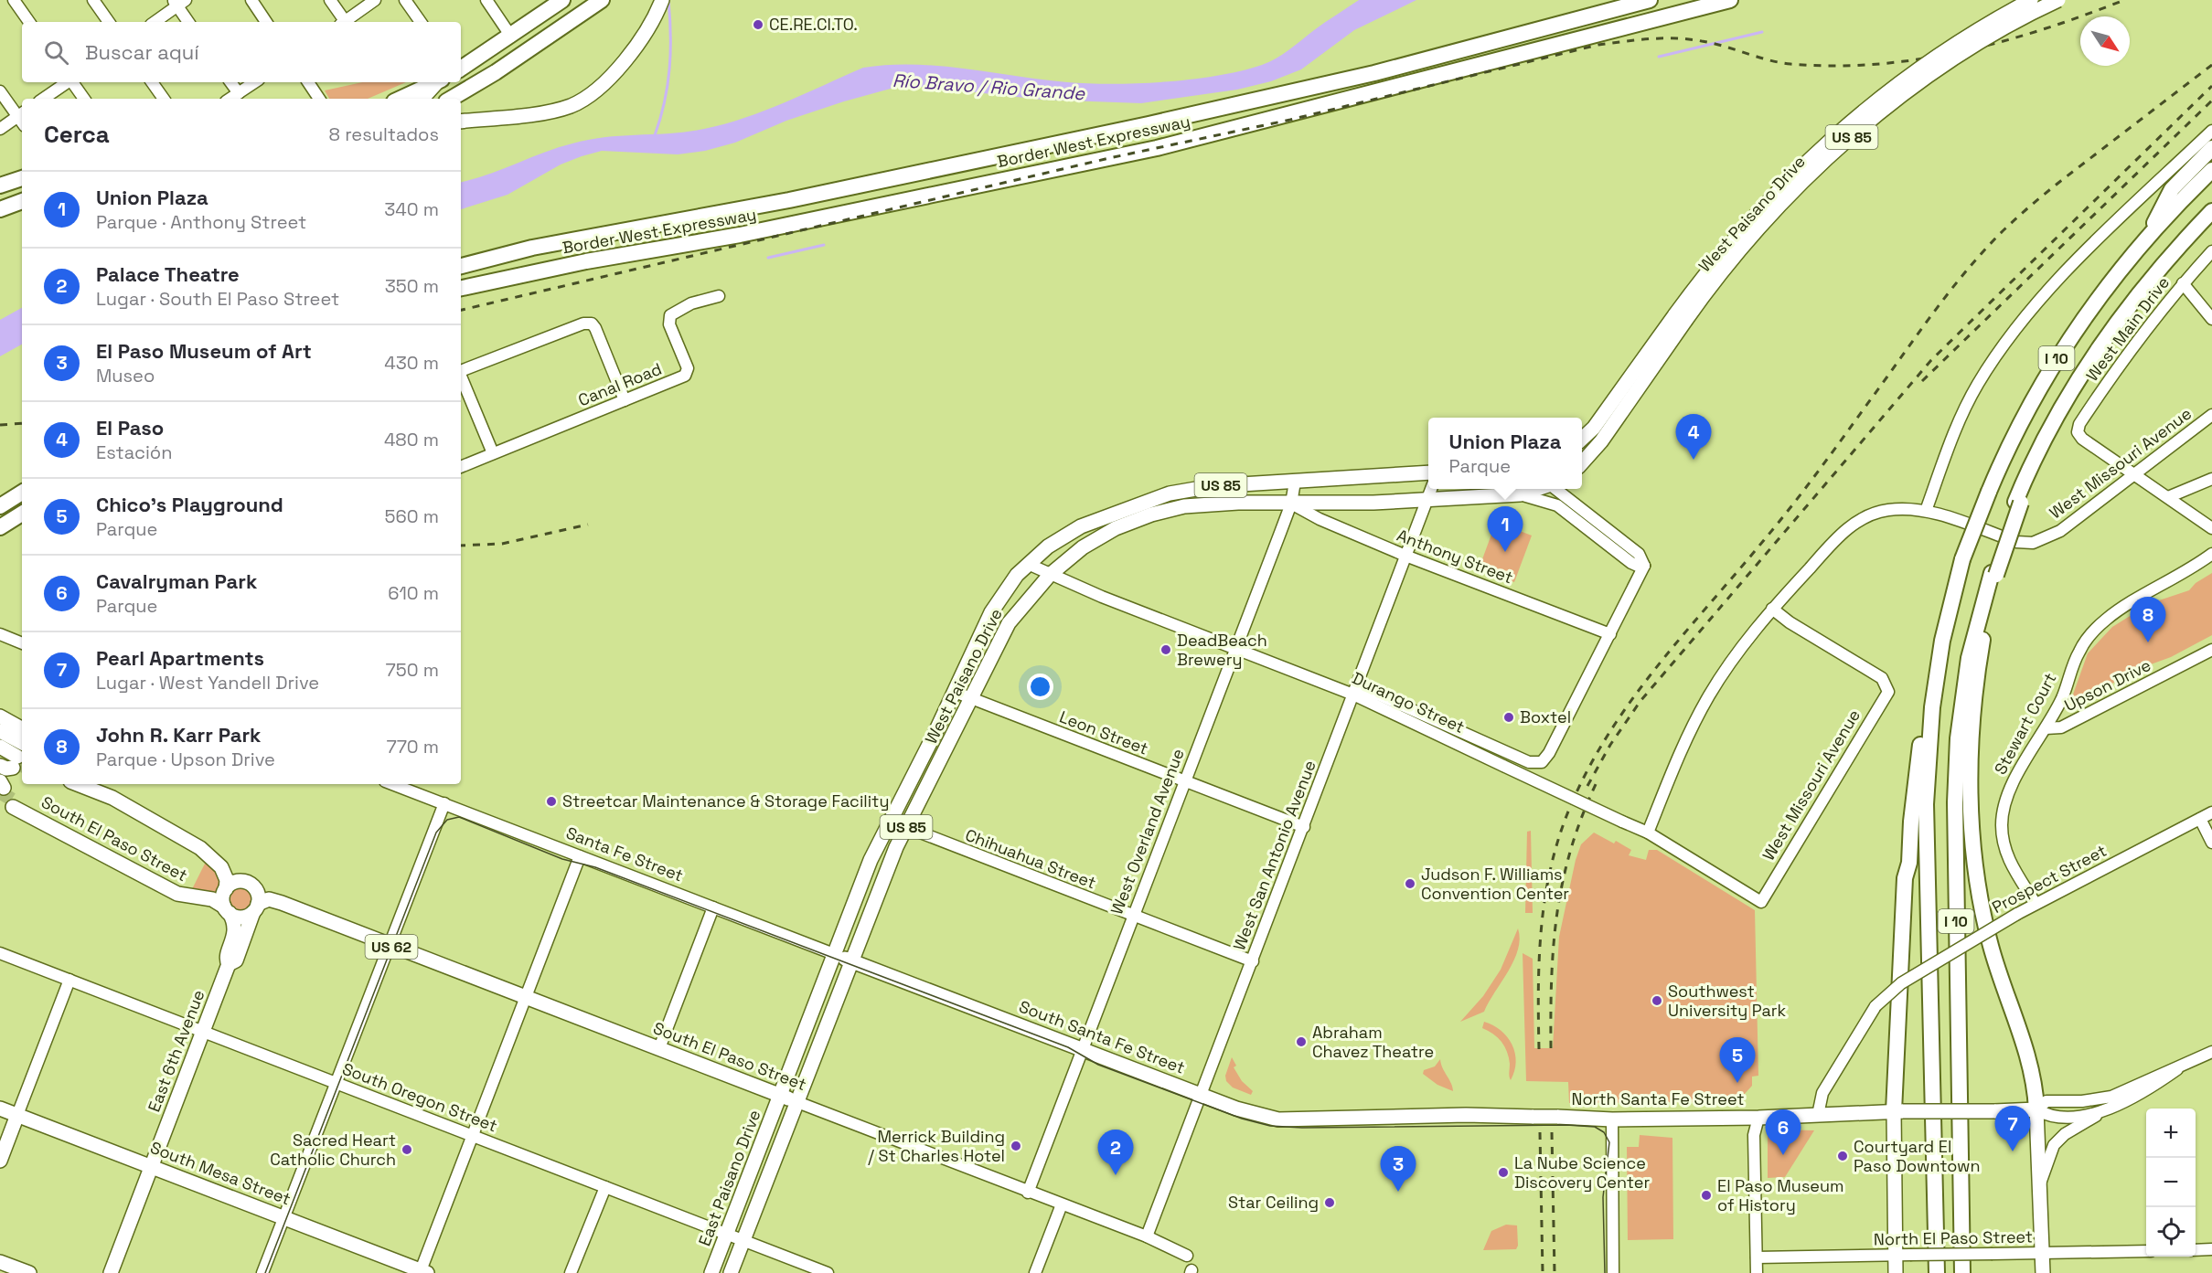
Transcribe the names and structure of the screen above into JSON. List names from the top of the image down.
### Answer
{
  "streets": {
    "highway": ["Border West Expressway", "I 10"],
    "main road": [
      "US 85",
      "West Paisano Drive",
      "South El Paso Street",
      "Santa Fe Street",
      "US 62",
      "South Santa Fe Street",
      "East 6th Avenue",
      "North Santa Fe Street",
      "South Mesa Street",
      "East Paisano Drive"
    ],
    "street": [
      "West Main Drive",
      "Canal Road",
      "West Missouri Avenue",
      "Anthony Street",
      "Upson Drive",
      "Durango Street",
      "Stewart Court",
      "Leon Street",
      "West Overland Avenue",
      "West San Antonio Avenue",
      "Chihuahua Street",
      "Prospect Street",
      "South Oregon Street",
      "North El Paso Street"
    ]
  },
  "crossings": [
    ["West Paisano Drive", "Anthony Street"],
    ["West Paisano Drive", "Durango Street"],
    ["West Paisano Drive", "Leon Street"],
    ["West Paisano Drive", "West Overland Avenue"],
    ["West Paisano Drive", "South El Paso Street"],
    ["West Paisano Drive", "Santa Fe Street"],
    ["West Paisano Drive", "West San Antonio Avenue"],
    ["West Paisano Drive", "Chihuahua Street"],
    ["West Paisano Drive", "South Santa Fe Street"],
    ["West Paisano Drive", "East Paisano Drive"],
    ["West Main Drive", "West Missouri Avenue"],
    ["West Missouri Avenue", "Durango Street"],
    ["Anthony Street", "West Overland Avenue"],
    ["Anthony Street", "West San Antonio Avenue"],
    ["Upson Drive", "Stewart Court"],
    ["Durango Street", "West Overland Avenue"],
    ["Durango Street", "West San Antonio Avenue"],
    ["Stewart Court", "Prospect Street"],
    ["Leon Street", "West Overland Avenue"],
    ["Leon Street", "West San Antonio Avenue"],
    ["West Overland Avenue", "South El Paso Street"],
    ["West Overland Avenue", "Chihuahua Street"],
    ["West Overland Avenue", "South Santa Fe Street"],
    ["South El Paso Street", "West San Antonio Avenue"],
    ["South El Paso Street", "US 62"],
    ["South El Paso Street", "East 6th Avenue"],
    ["South El Paso Street", "East Paisano Drive"],
    ["Santa Fe Street", "South Santa Fe Street"],
    ["West San Antonio Avenue", "Chihuahua Street"],
    ["West San Antonio Avenue", "South Santa Fe Street"],
    ["Prospect Street", "North Santa Fe Street"],
    ["US 62", "East 6th Avenue"],
    ["South Santa Fe Street", "North Santa Fe Street"],
    ["East 6th Avenue", "South Oregon Street"],
    ["East 6th Avenue", "South Mesa Street"],
    ["South Oregon Street", "East Paisano Drive"]
  ],
  "water": ["Río Bravo / Rio Grande"],
  "places": [
    "CE.RE.CI.TO.",
    "DeadBeach Brewery",
    "Boxtel",
    "Streetcar Maintenance & Storage Facility",
    "Judson F. Williams Convention Center",
    "Southwest University Park",
    "Abraham Chavez Theatre",
    "Merrick Building / St Charles Hotel",
    "Sacred Heart Catholic Church",
    "Courtyard El Paso Downtown",
    "La Nube Science Discovery Center",
    "El Paso Museum of History",
    "Star Ceiling"
  ],
  "north": "bottom right",
  "page": {
    "search": "Buscar aquí",
    "heading": ["Cerca", "8 resultados"],
    "list": [
      {
        "mark": "1",
        "name": "Union Plaza",
        "note": "Parque · Anthony Street",
        "value": "340 m"
      },
      {
        "mark": "2",
        "name": "Palace Theatre",
        "note": "Lugar · South El Paso Street",
        "value": "350 m"
      },
      {
        "mark": "3",
        "name": "El Paso Museum of Art",
        "note": "Museo",
        "value": "430 m"
      },
      {
        "mark": "4",
        "name": "El Paso",
        "note": "Estación",
        "value": "480 m"
      },
      {
        "mark": "5",
        "name": "Chico’s Playground",
        "note": "Parque",
        "value": "560 m"
      },
      {
        "mark": "6",
        "name": "Cavalryman Park",
        "note": "Parque",
        "value": "610 m"
      },
      {
        "mark": "7",
        "name": "Pearl Apartments",
        "note": "Lugar · West Yandell Drive",
        "value": "750 m"
      },
      {
        "mark": "8",
        "name": "John R. Karr Park",
        "note": "Parque · Upson Drive",
        "value": "770 m"
      }
    ],
    "pins": [
      "4",
      "1",
      "8",
      "5",
      "7",
      "6",
      "2",
      "3"
    ],
    "popup": ["Union Plaza", "Parque"],
    "map_buttons": ["+", "−"]
  }
}
